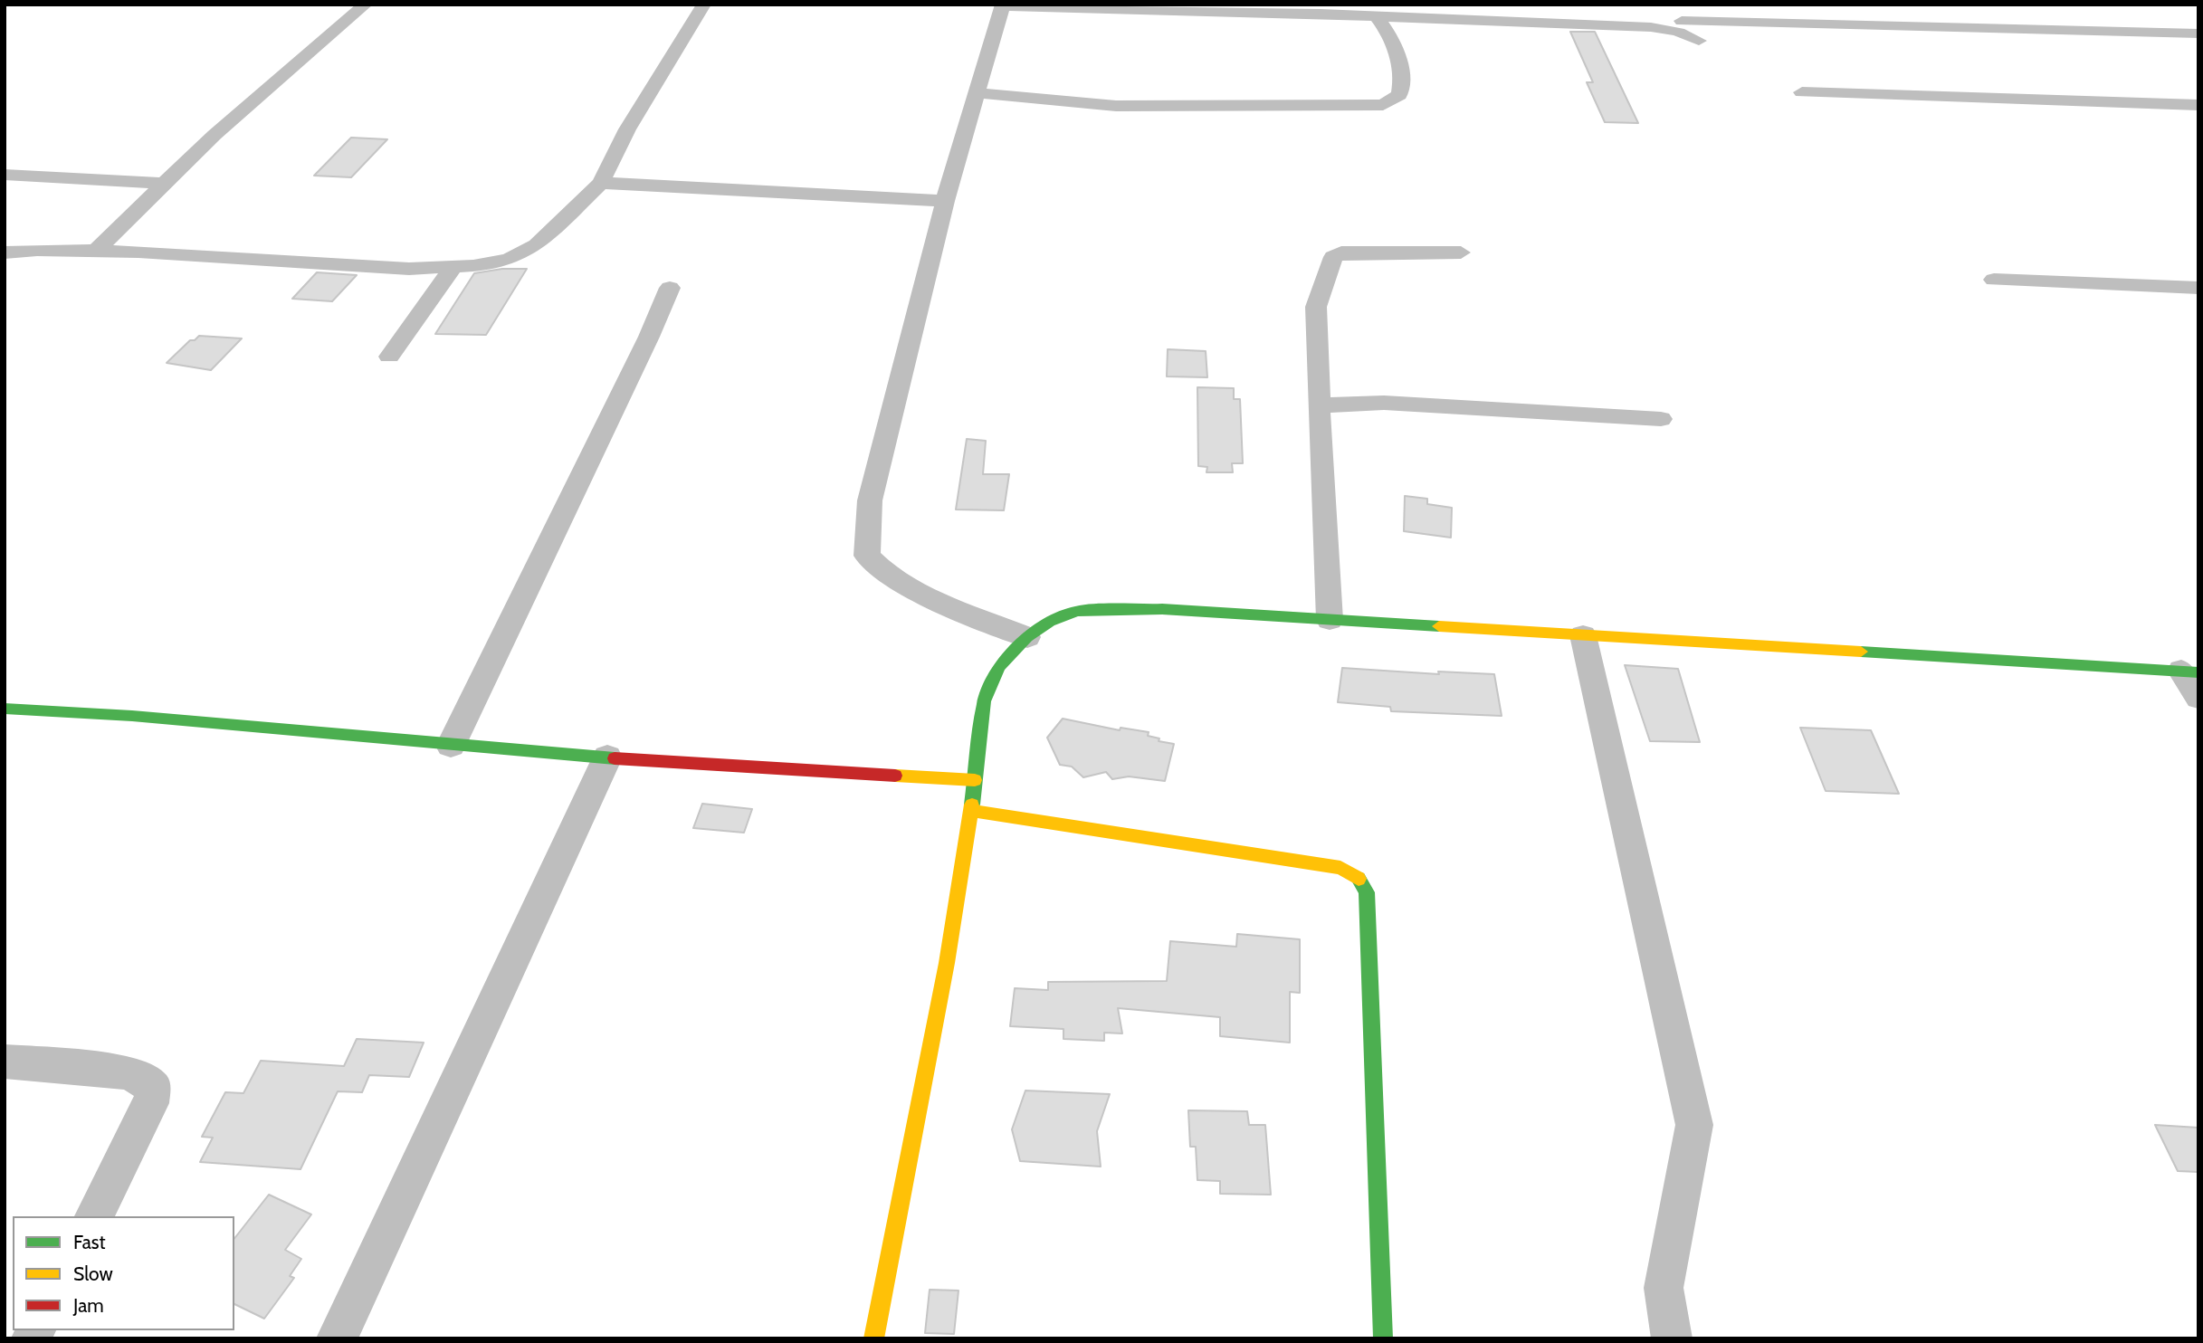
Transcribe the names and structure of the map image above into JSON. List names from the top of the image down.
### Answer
{
  "legend": ["Fast", "Slow", "Jam"]
}
